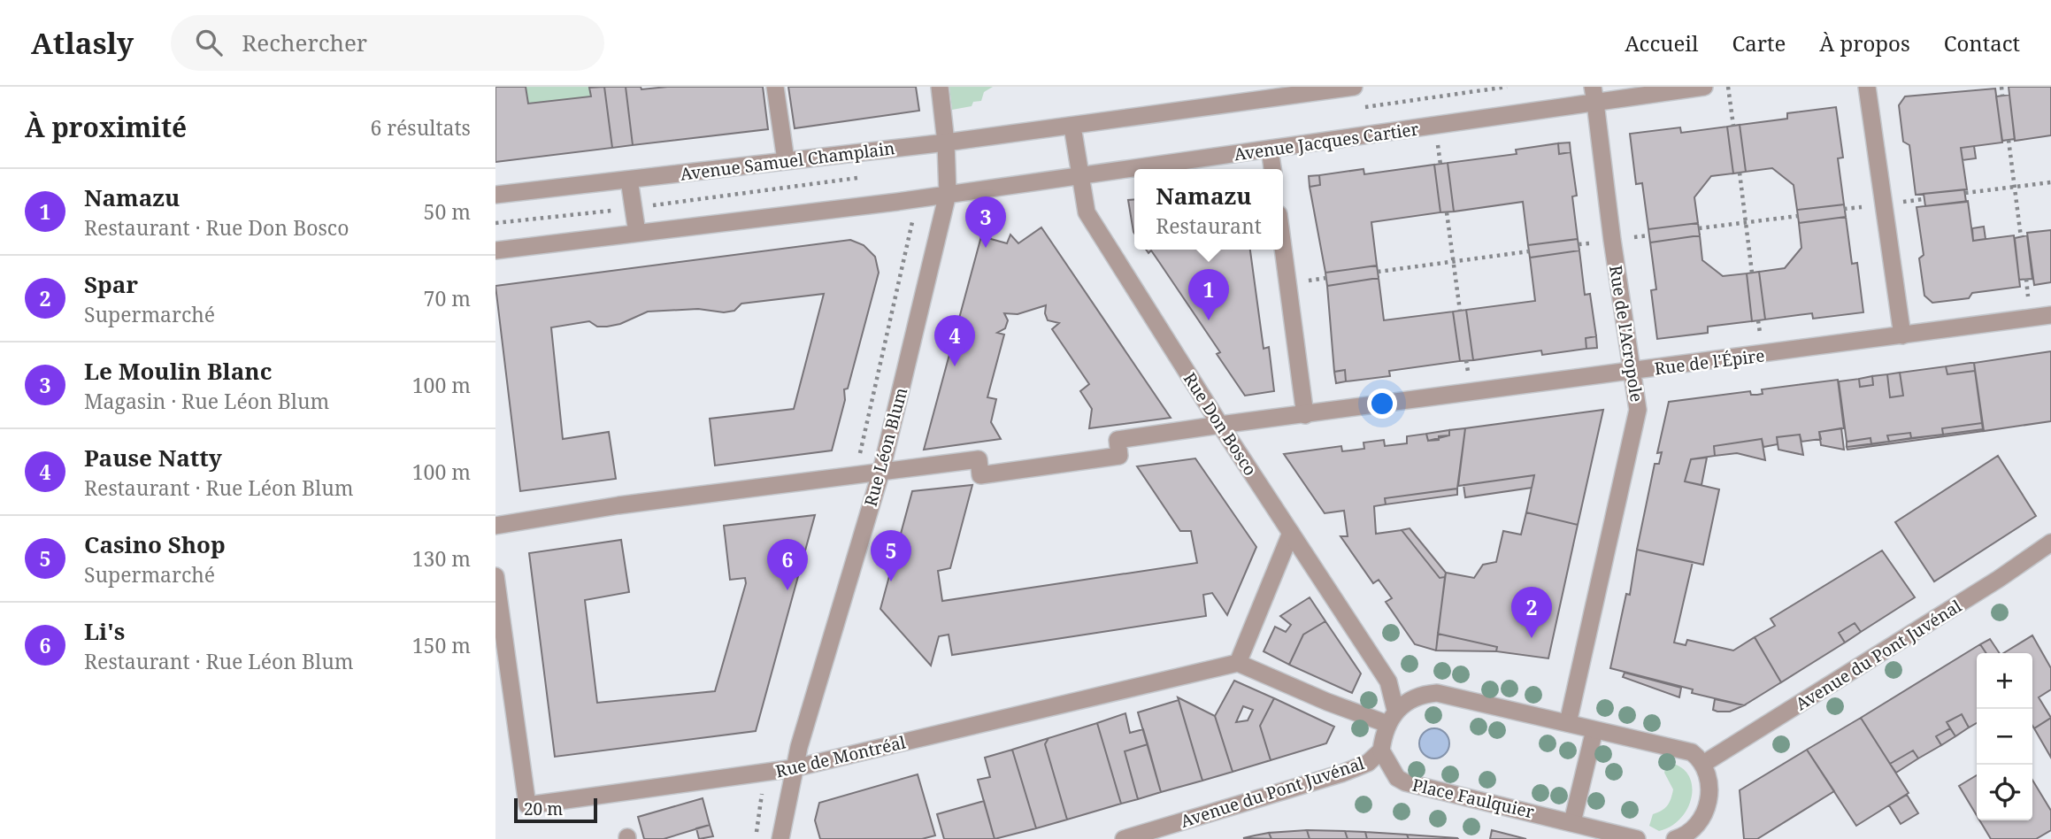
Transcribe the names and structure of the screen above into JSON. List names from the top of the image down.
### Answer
{
  "streets": {
    "street": [
      "Avenue Jacques Cartier",
      "Avenue Samuel Champlain",
      "Rue de l'Acropole",
      "Rue de l'Épire",
      "Rue Don Bosco",
      "Rue Léon Blum",
      "Avenue du Pont Juvénal",
      "Rue de Montréal",
      "Place Faulquier"
    ]
  },
  "crossings": [
    ["Avenue Jacques Cartier", "Rue de l'Acropole"],
    ["Avenue Jacques Cartier", "Rue Don Bosco"],
    ["Avenue Jacques Cartier", "Rue Léon Blum"],
    ["Avenue Samuel Champlain", "Rue Léon Blum"],
    ["Rue de l'Acropole", "Rue de l'Épire"],
    ["Rue de l'Épire", "Rue Don Bosco"],
    ["Rue de l'Épire", "Rue Léon Blum"],
    ["Rue Léon Blum", "Rue de Montréal"],
    ["Avenue du Pont Juvénal", "Place Faulquier"]
  ],
  "scale_bar": "20 m",
  "page": {
    "header": "Atlasly",
    "search": "Rechercher",
    "nav": [
      "Accueil",
      "Carte",
      "À propos",
      "Contact"
    ],
    "heading": ["À proximité", "6 résultats"],
    "list": [
      {
        "mark": "1",
        "name": "Namazu",
        "note": "Restaurant · Rue Don Bosco",
        "value": "50 m"
      },
      {
        "mark": "2",
        "name": "Spar",
        "note": "Supermarché",
        "value": "70 m"
      },
      {
        "mark": "3",
        "name": "Le Moulin Blanc",
        "note": "Magasin · Rue Léon Blum",
        "value": "100 m"
      },
      {
        "mark": "4",
        "name": "Pause Natty",
        "note": "Restaurant · Rue Léon Blum",
        "value": "100 m"
      },
      {
        "mark": "5",
        "name": "Casino Shop",
        "note": "Supermarché",
        "value": "130 m"
      },
      {
        "mark": "6",
        "name": "Li's",
        "note": "Restaurant · Rue Léon Blum",
        "value": "150 m"
      }
    ],
    "popup": ["Namazu", "Restaurant"],
    "pins": [
      "3",
      "1",
      "4",
      "5",
      "6",
      "2"
    ],
    "map_buttons": ["+", "−"],
    "scale": "20 m"
  }
}
